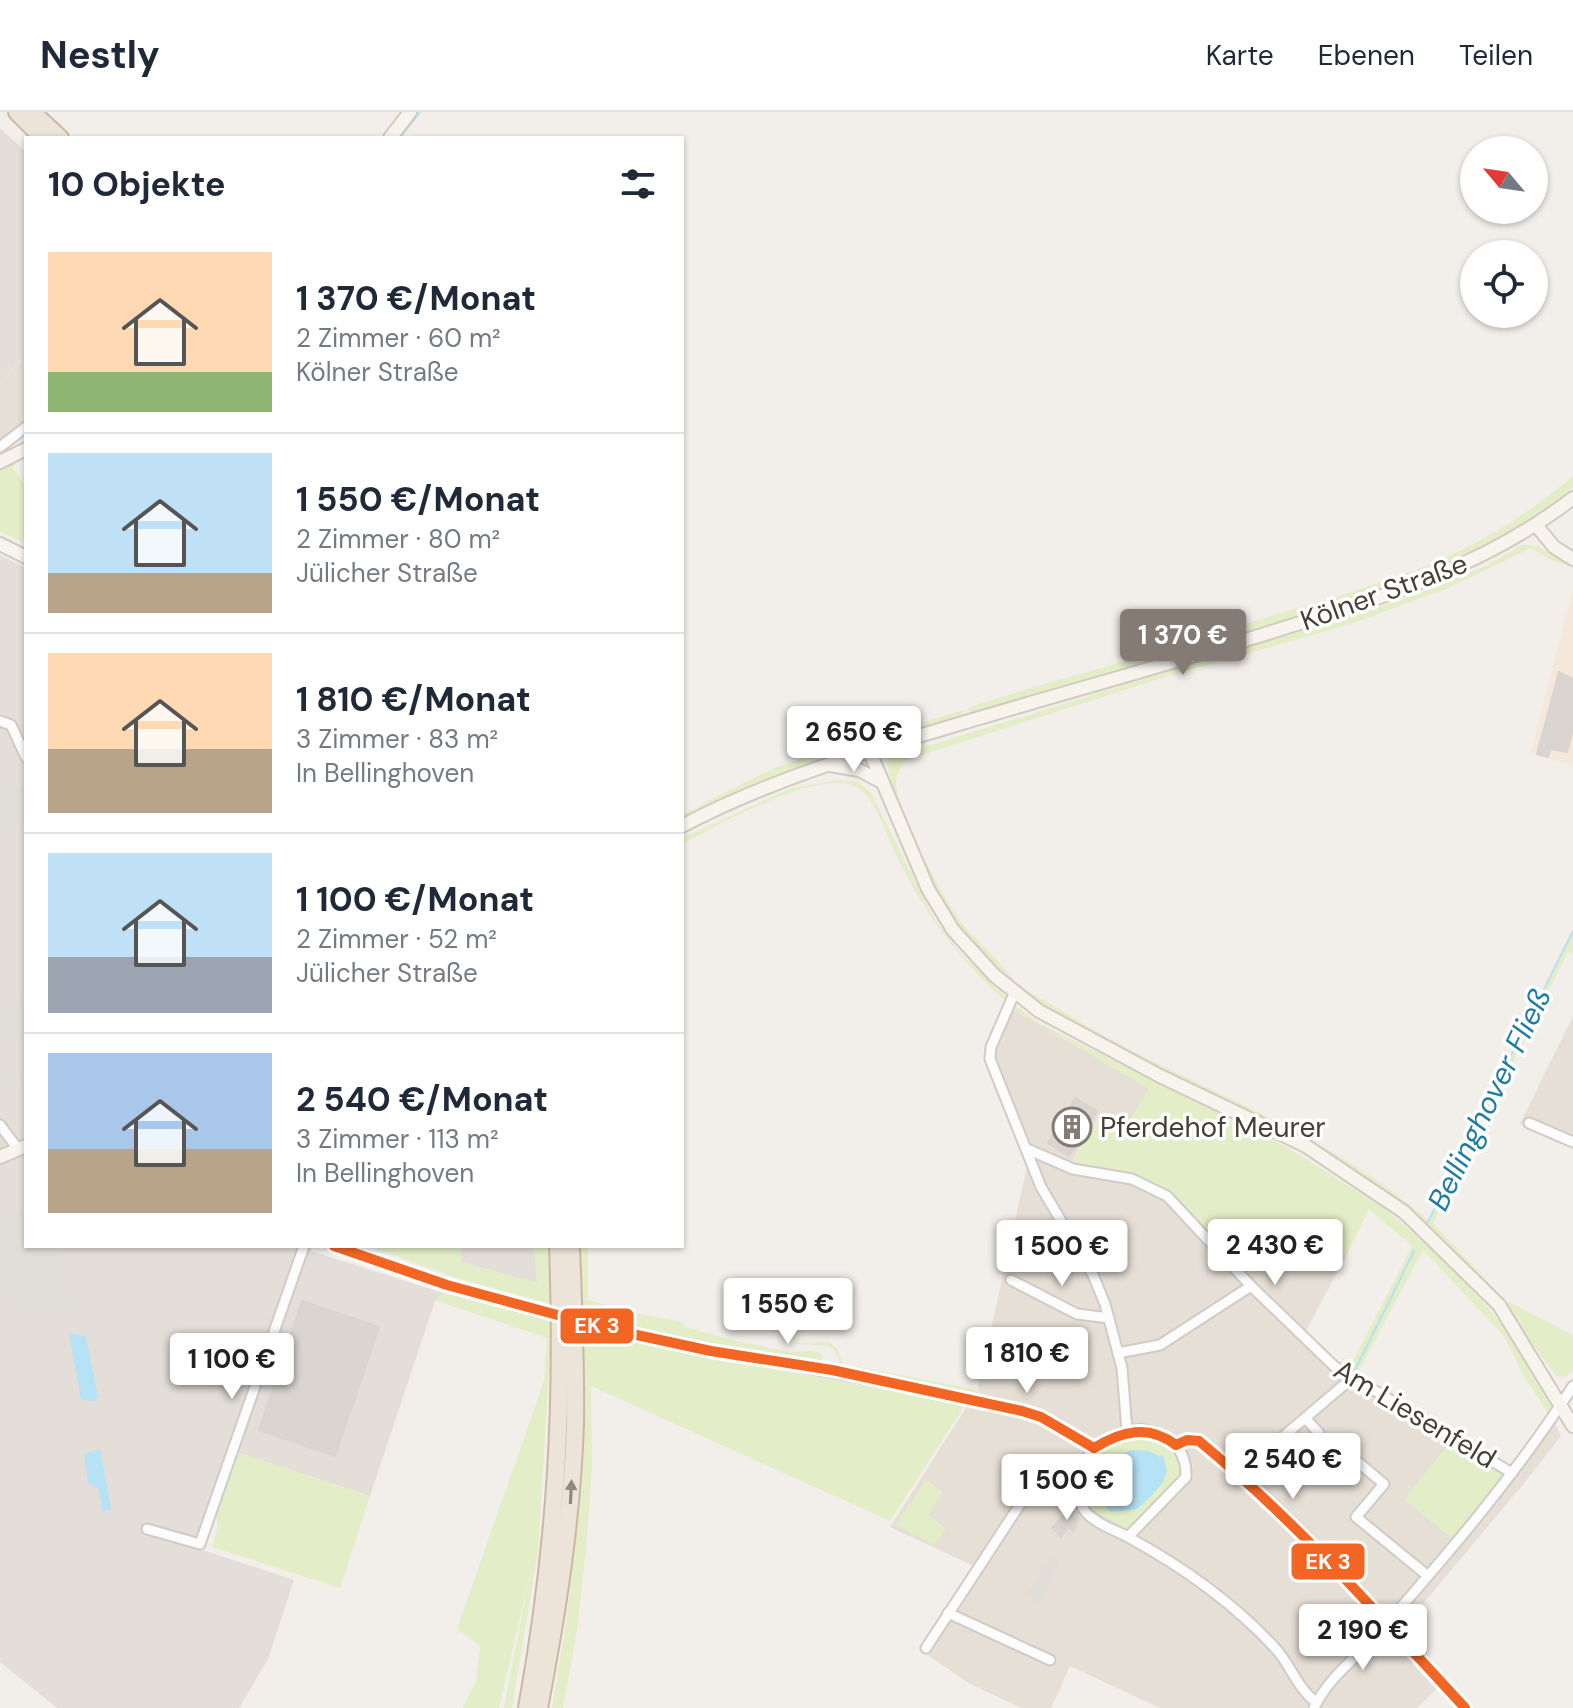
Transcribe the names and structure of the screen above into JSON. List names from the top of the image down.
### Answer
{
  "streets": {
    "main road": ["Kölner Straße"],
    "street": ["Am Liesenfeld"]
  },
  "water": ["Bellinghover Fließ"],
  "places": {
    "building": ["Pferdehof Meurer"]
  },
  "north": "top left",
  "page": {
    "header": "Nestly",
    "nav": ["Karte", "Ebenen", "Teilen"],
    "heading": "10 Objekte",
    "list": [
      {
        "name": "1 370 €/Monat",
        "note": "2 Zimmer · 60 m² · Kölner Straße"
      },
      {
        "name": "1 550 €/Monat",
        "note": "2 Zimmer · 80 m² · Jülicher Straße"
      },
      {
        "name": "1 810 €/Monat",
        "note": "3 Zimmer · 83 m² · In Bellinghoven"
      },
      {
        "name": "1 100 €/Monat",
        "note": "2 Zimmer · 52 m² · Jülicher Straße"
      },
      {
        "name": "2 540 €/Monat",
        "note": "3 Zimmer · 113 m² · In Bellinghoven"
      }
    ],
    "price": [
      "1 370 €",
      "2 650 €",
      "2 430 €",
      "1 500 €",
      "1 550 €",
      "1 810 €",
      "1 100 €",
      "2 540 €",
      "1 500 €",
      "2 190 €"
    ]
  }
}
